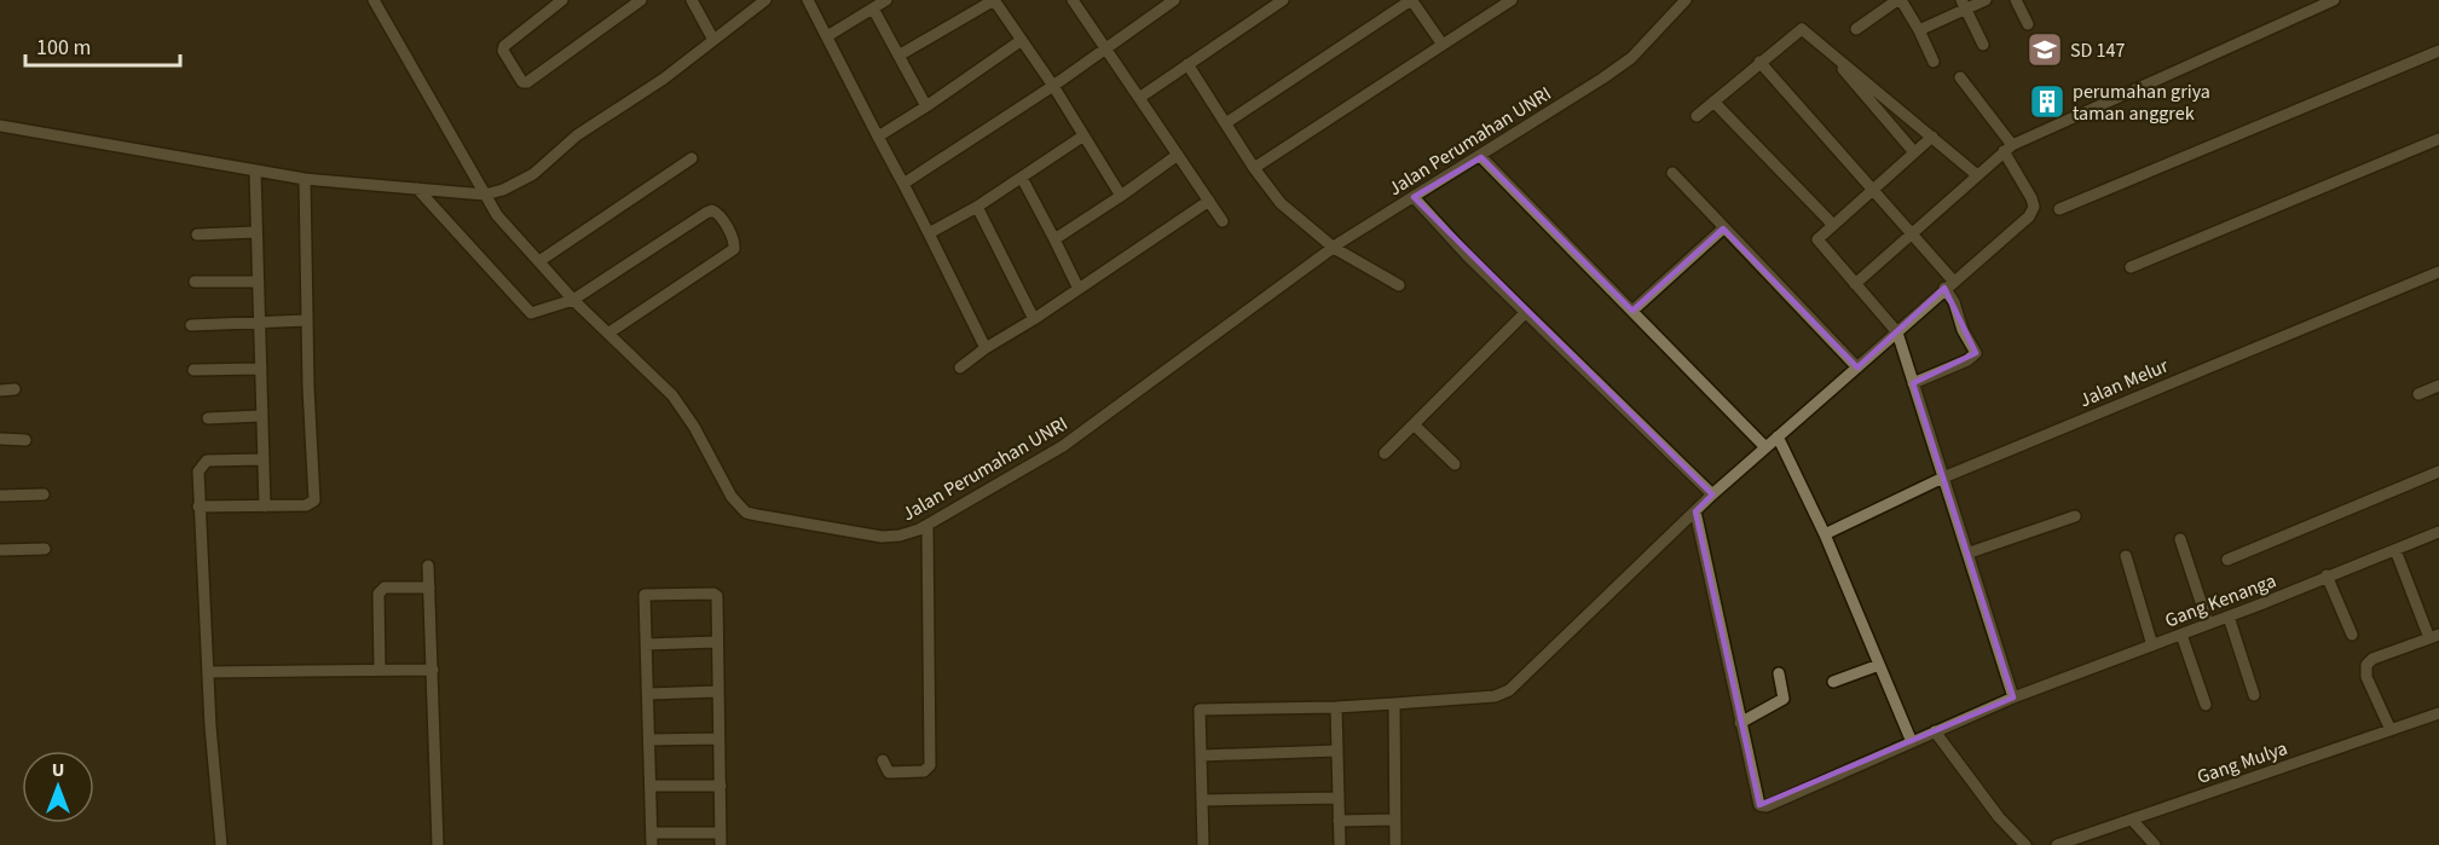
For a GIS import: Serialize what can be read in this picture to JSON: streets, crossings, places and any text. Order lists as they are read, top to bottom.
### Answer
{
  "streets": {
    "street": [
      "Jalan Perumahan UNRI",
      "Jalan Melur",
      "Gang Kenanga",
      "Gang Mulya"
    ]
  },
  "places": {
    "school or university": ["SD 147"],
    "building": ["perumahan griya taman anggrek"]
  },
  "scale_bar": "100 m",
  "north": "top"
}
